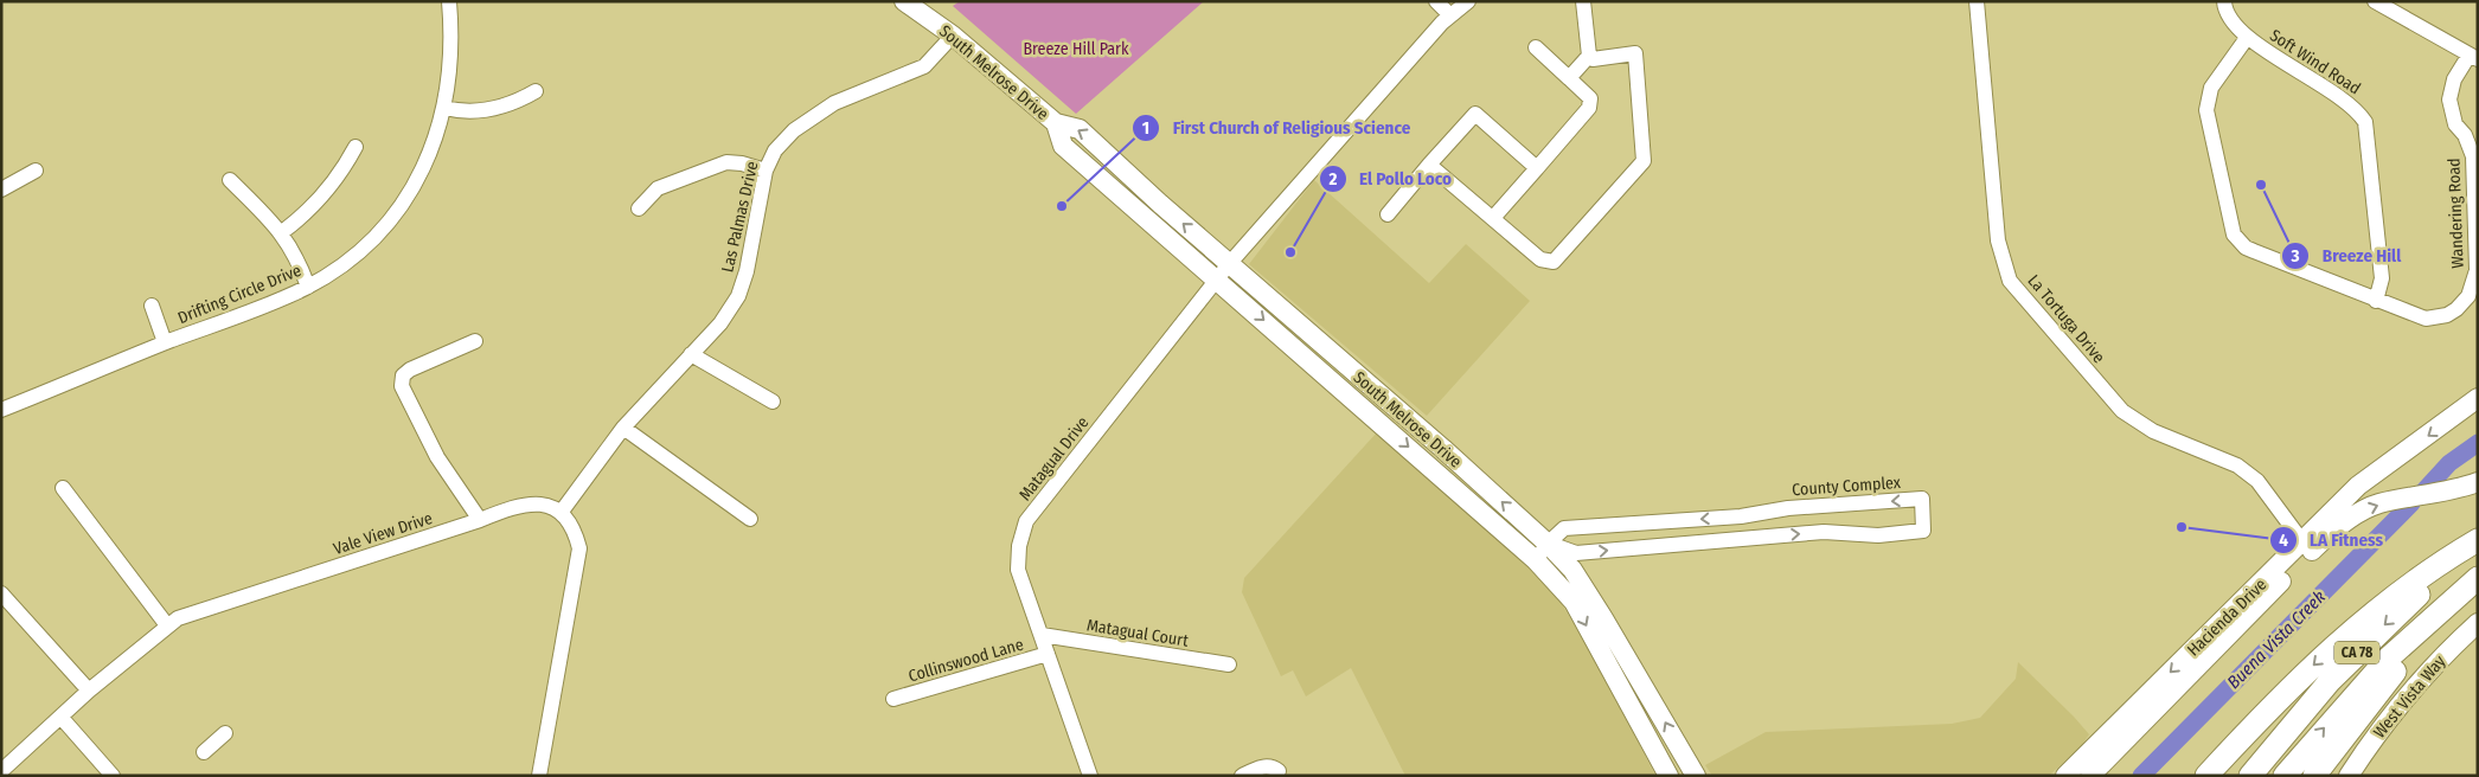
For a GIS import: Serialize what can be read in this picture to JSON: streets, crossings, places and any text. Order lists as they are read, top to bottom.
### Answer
{
  "streets": {
    "highway": ["CA 78"],
    "main road": ["South Melrose Drive", "Hacienda Drive", "West Vista Way"],
    "street": [
      "Soft Wind Road",
      "Wandering Road",
      "Las Palmas Drive",
      "Drifting Circle Drive",
      "La Tortuga Drive",
      "Matagual Drive",
      "County Complex",
      "Vale View Drive",
      "Matagual Court",
      "Collinswood Lane"
    ]
  },
  "crossings": [
    ["Soft Wind Road", "Wandering Road"],
    ["South Melrose Drive", "Las Palmas Drive"],
    ["South Melrose Drive", "Matagual Drive"],
    ["South Melrose Drive", "County Complex"],
    ["Las Palmas Drive", "Vale View Drive"],
    ["La Tortuga Drive", "Hacienda Drive"],
    ["Matagual Drive", "Matagual Court"],
    ["Matagual Drive", "Collinswood Lane"]
  ],
  "water": ["Buena Vista Creek"],
  "parks": ["Breeze Hill Park"],
  "places": [
    "Breeze Hill",
    "First Church of Religious Science",
    "El Pollo Loco",
    "LA Fitness"
  ]
}
